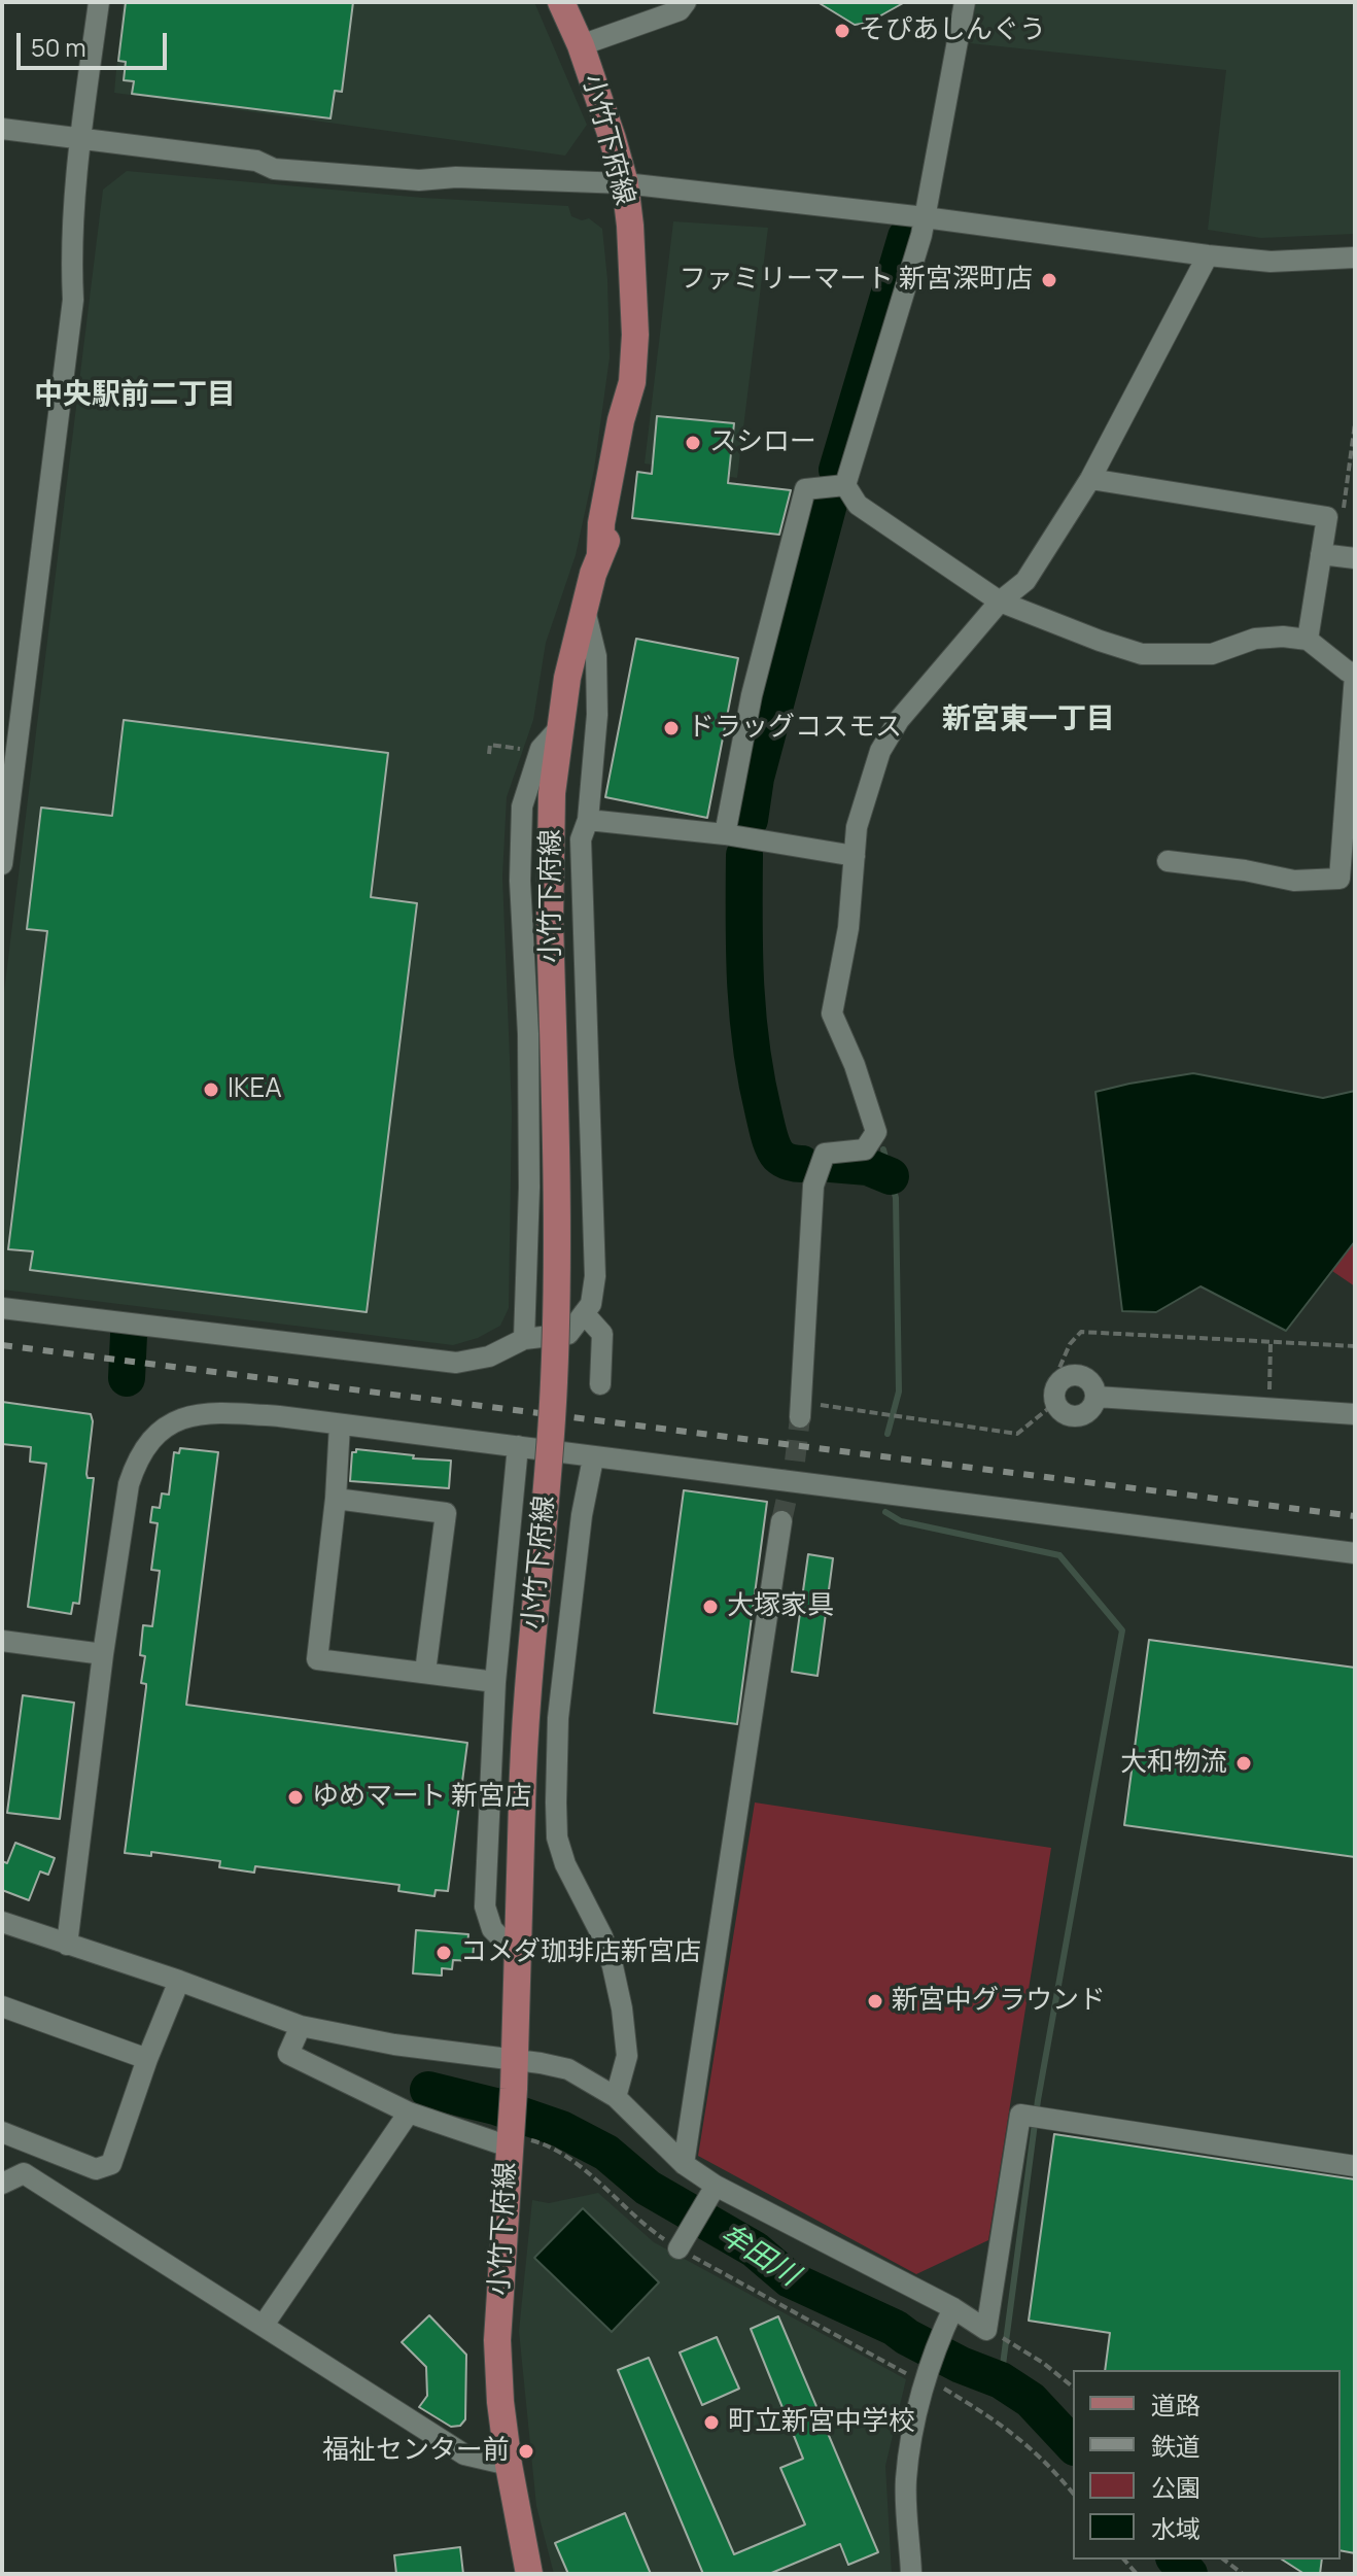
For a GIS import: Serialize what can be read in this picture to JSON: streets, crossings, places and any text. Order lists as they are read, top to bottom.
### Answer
{
  "streets": {
    "main road": ["小竹下府線"]
  },
  "districts": ["中央駅前二丁目", "新宮東一丁目"],
  "water": ["牟田川"],
  "places": [
    "そぴあしんぐう",
    "ファミリーマート 新宮深町店",
    "スシロー",
    "ドラッグコスモス",
    "IKEA",
    "大塚家具",
    "大和物流",
    "ゆめマート 新宮店",
    "コメダ珈琲店新宮店",
    "新宮中グラウンド",
    "町立新宮中学校",
    "福祉センター前"
  ],
  "legend": [
    "道路",
    "鉄道",
    "公園",
    "水域"
  ],
  "scale_bar": "50 m"
}
